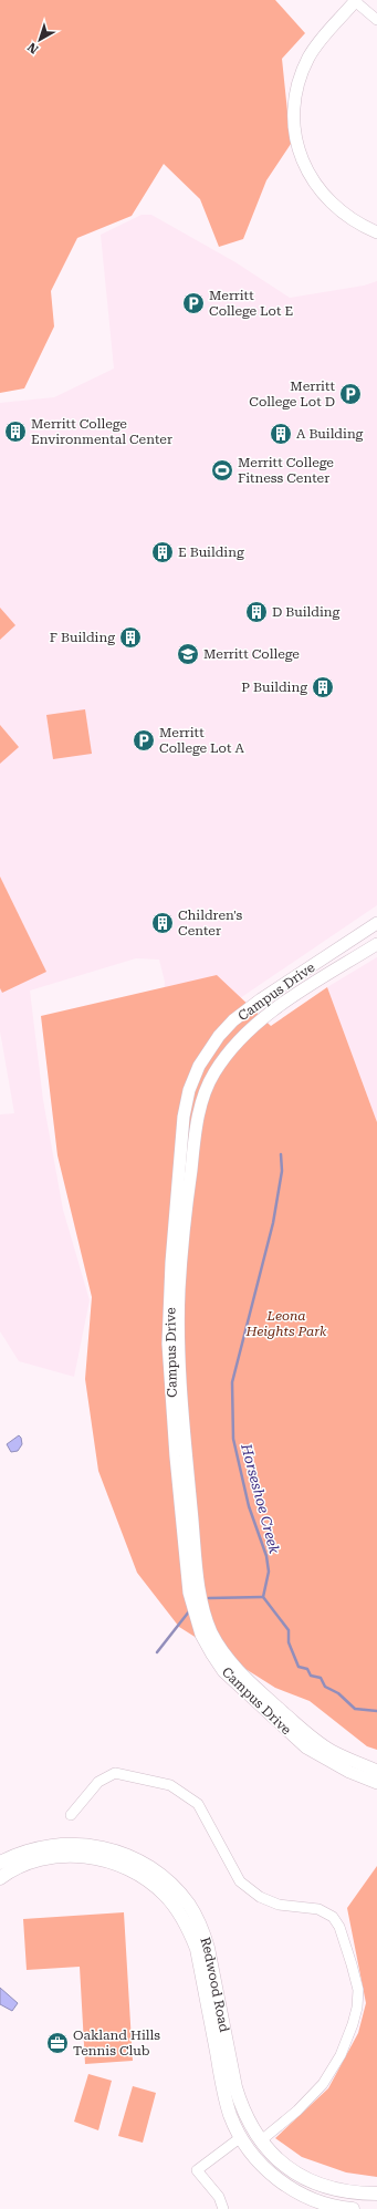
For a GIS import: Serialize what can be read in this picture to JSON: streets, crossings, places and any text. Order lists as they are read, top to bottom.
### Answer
{
  "streets": {
    "main road": ["Redwood Road"],
    "street": ["Campus Drive"]
  },
  "water": ["Horseshoe Creek"],
  "parks": ["Leona Heights Park"],
  "places": {
    "parking": ["Merritt College Lot E", "Merritt College Lot D", "Merritt College Lot A"],
    "building": [
      "Merritt College Environmental Center",
      "A Building",
      "E Building",
      "D Building",
      "F Building",
      "P Building",
      "Children's Center"
    ],
    "sports": ["Merritt College Fitness Center"],
    "school or university": ["Merritt College"],
    "office": ["Oakland Hills Tennis Club"]
  },
  "north": "bottom left"
}
